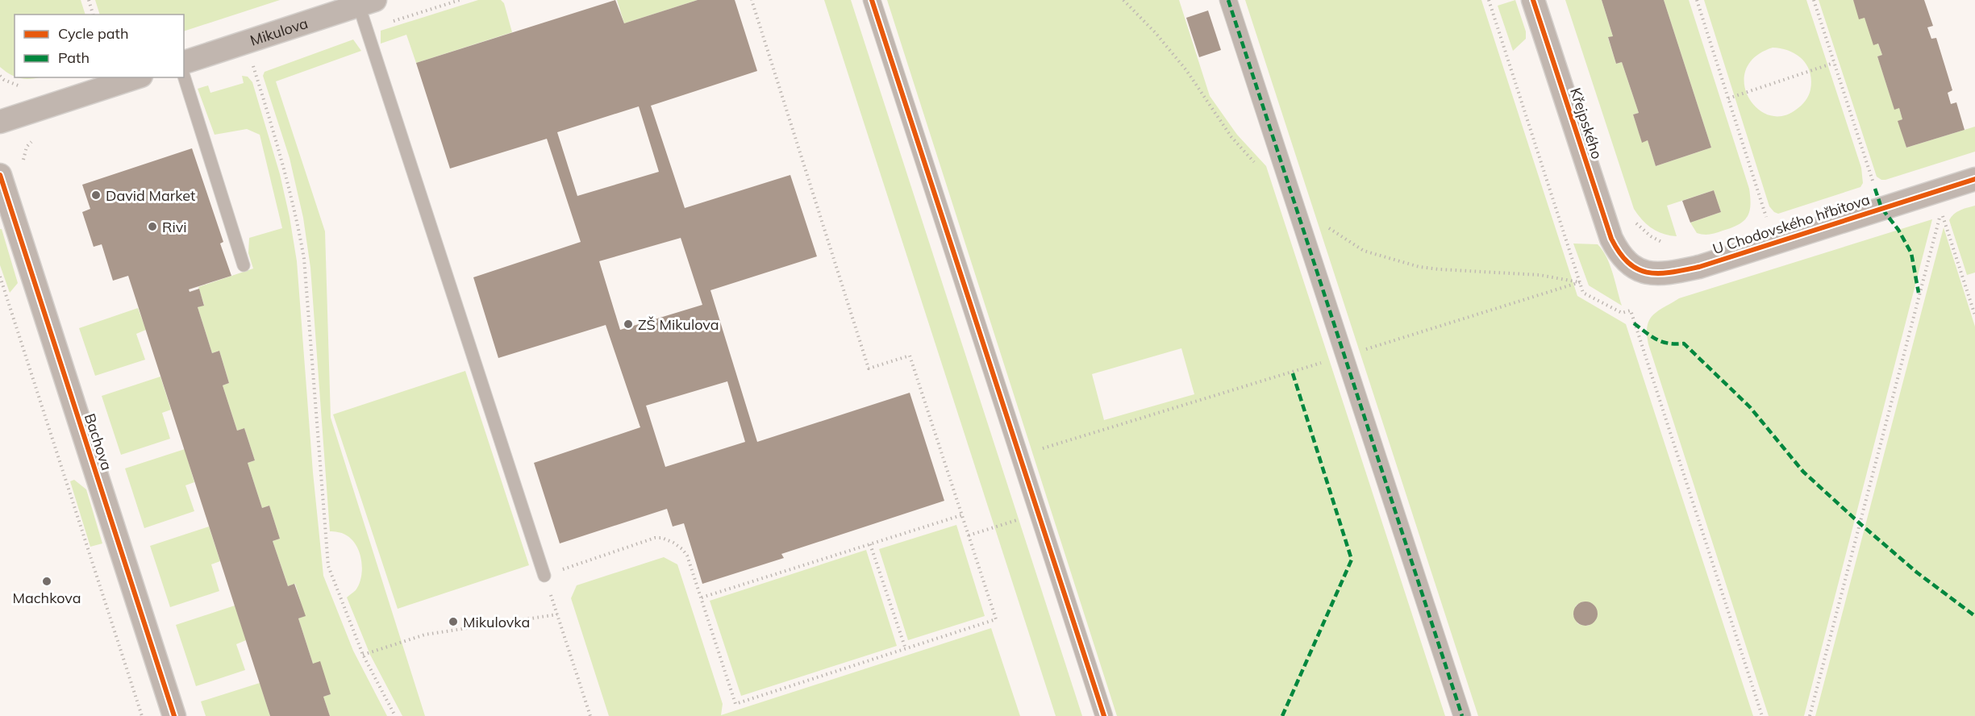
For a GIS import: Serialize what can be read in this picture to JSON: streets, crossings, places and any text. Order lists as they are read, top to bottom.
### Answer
{
  "streets": {
    "street": [
      "Mikulova",
      "Křejpského",
      "U Chodovského hřbitova",
      "Bachova"
    ]
  },
  "crossings": [
    ["Křejpského", "U Chodovského hřbitova"]
  ],
  "places": [
    "David Market",
    "Rivi",
    "ZŠ Mikulova",
    "Machkova",
    "Mikulovka"
  ],
  "legend": ["Cycle path", "Path"]
}
